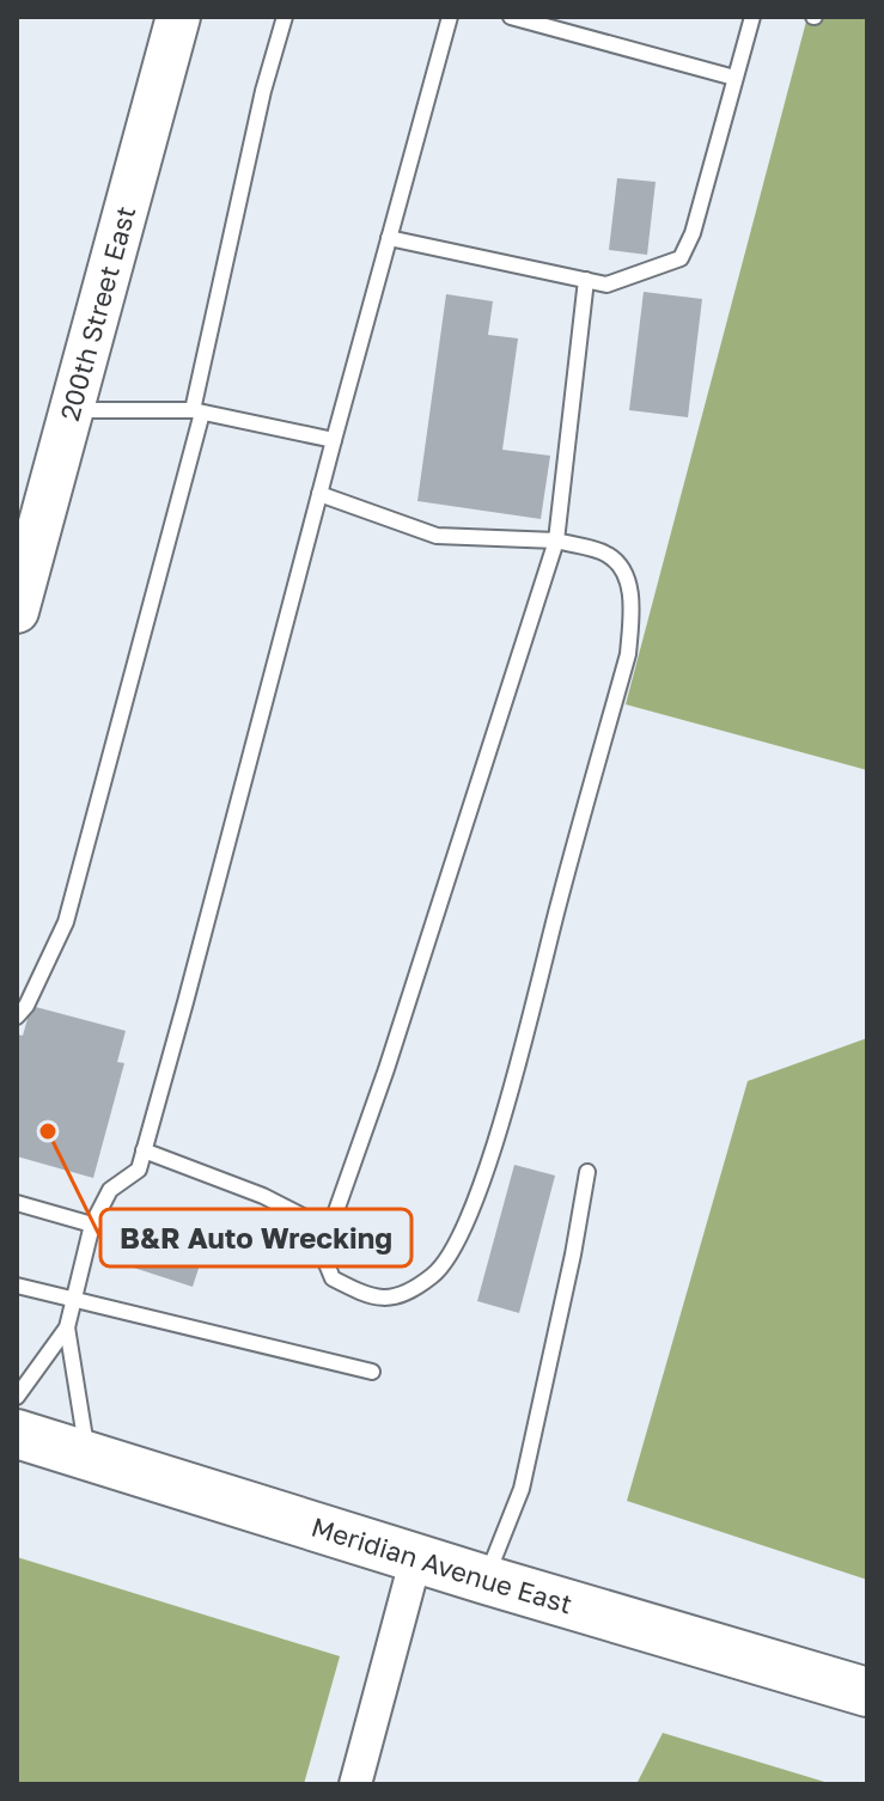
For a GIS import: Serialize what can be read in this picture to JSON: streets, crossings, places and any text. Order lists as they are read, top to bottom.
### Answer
{
  "streets": {
    "main road": ["Meridian Avenue East"],
    "street": ["200th Street East"]
  },
  "places": ["B&R Auto Wrecking"]
}
